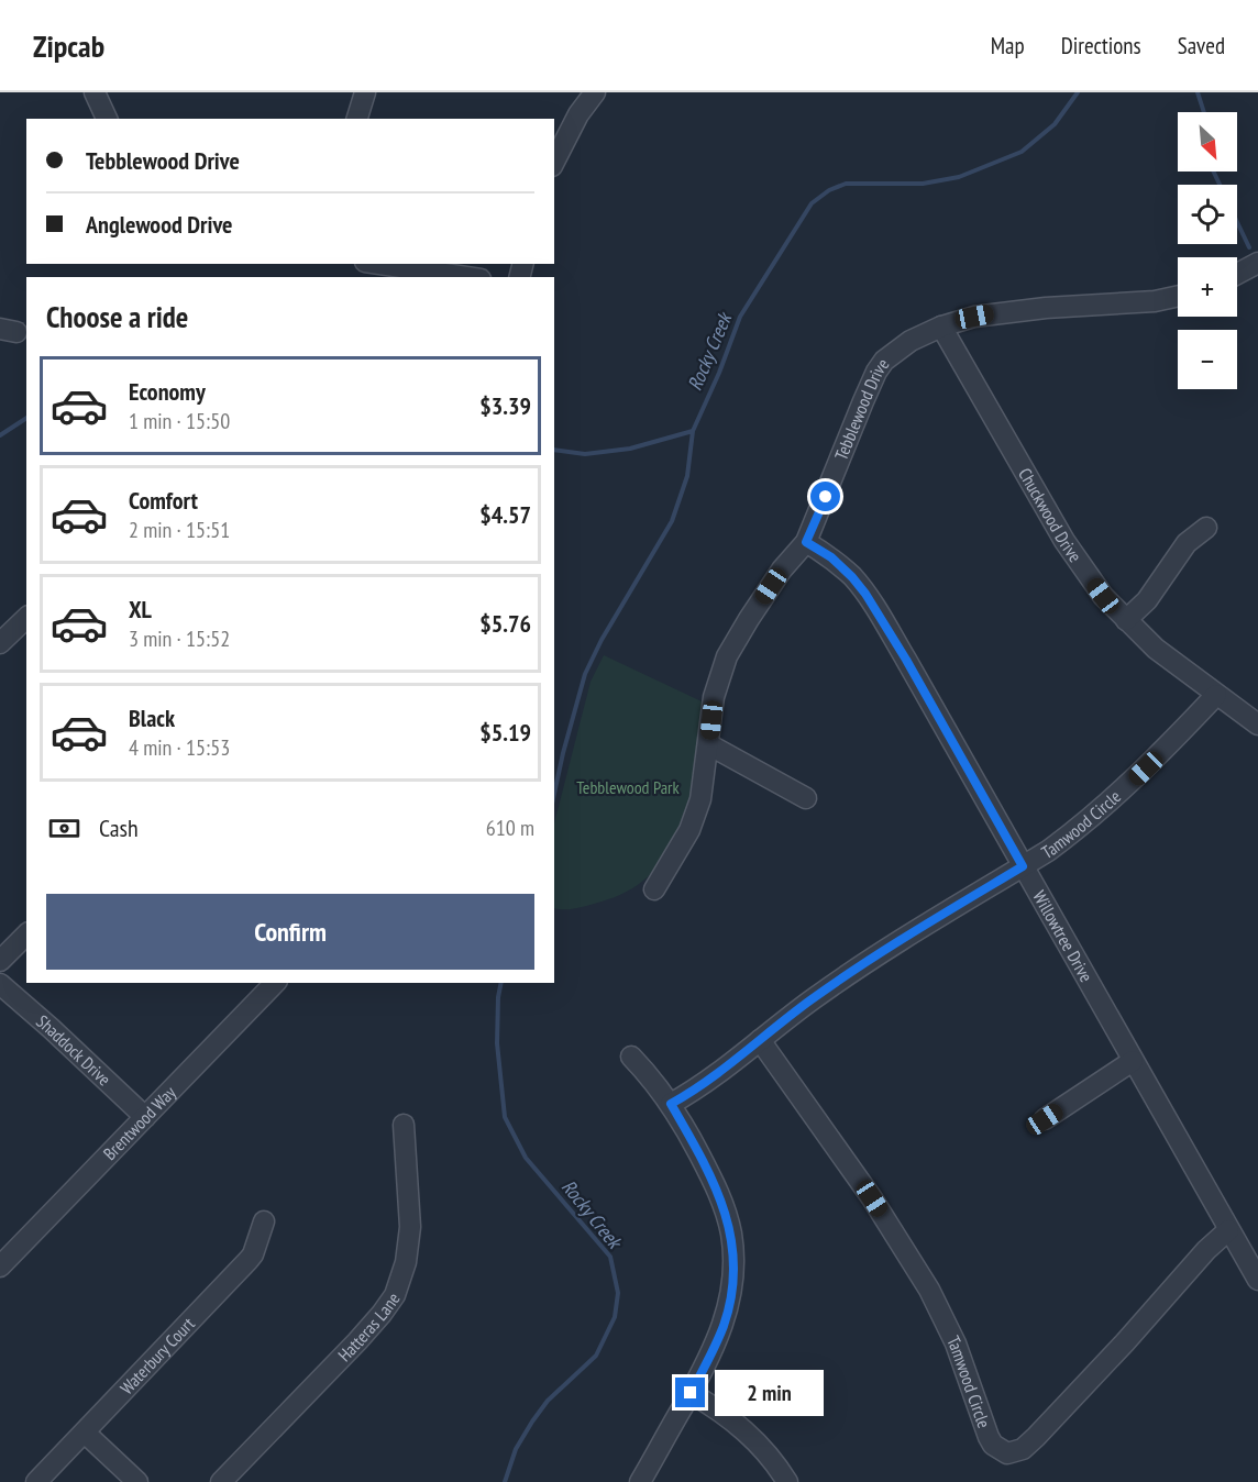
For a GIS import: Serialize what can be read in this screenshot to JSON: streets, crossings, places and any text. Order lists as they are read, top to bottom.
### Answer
{
  "streets": {
    "street": [
      "Tebblewood Drive",
      "Chuckwood Drive",
      "Tamwood Circle",
      "Willowtree Drive",
      "Shaddock Drive",
      "Brentwood Way",
      "Hatteras Lane",
      "Waterbury Court"
    ]
  },
  "crossings": [
    ["Tebblewood Drive", "Chuckwood Drive"],
    ["Tebblewood Drive", "Willowtree Drive"],
    ["Chuckwood Drive", "Tamwood Circle"],
    ["Tamwood Circle", "Willowtree Drive"],
    ["Shaddock Drive", "Brentwood Way"]
  ],
  "water": ["Rocky Creek"],
  "parks": ["Tebblewood Park"],
  "north": "bottom right",
  "page": {
    "header": "Zipcab",
    "nav": ["Map", "Directions", "Saved"],
    "map_buttons": ["+", "−"],
    "banner": ["Tebblewood Drive", "Anglewood Drive"],
    "heading": "Choose a ride",
    "list": [
      {
        "name": "Economy",
        "note": "1 min · 15:50",
        "value": "$3.39"
      },
      {
        "name": "Comfort",
        "note": "2 min · 15:51",
        "value": "$4.57"
      },
      {
        "name": "XL",
        "note": "3 min · 15:52",
        "value": "$5.76"
      },
      {
        "name": "Black",
        "note": "4 min · 15:53",
        "value": "$5.19"
      }
    ],
    "pay": ["Cash", "610 m"],
    "buttons": "Confirm",
    "bubble": "2 min"
  }
}
